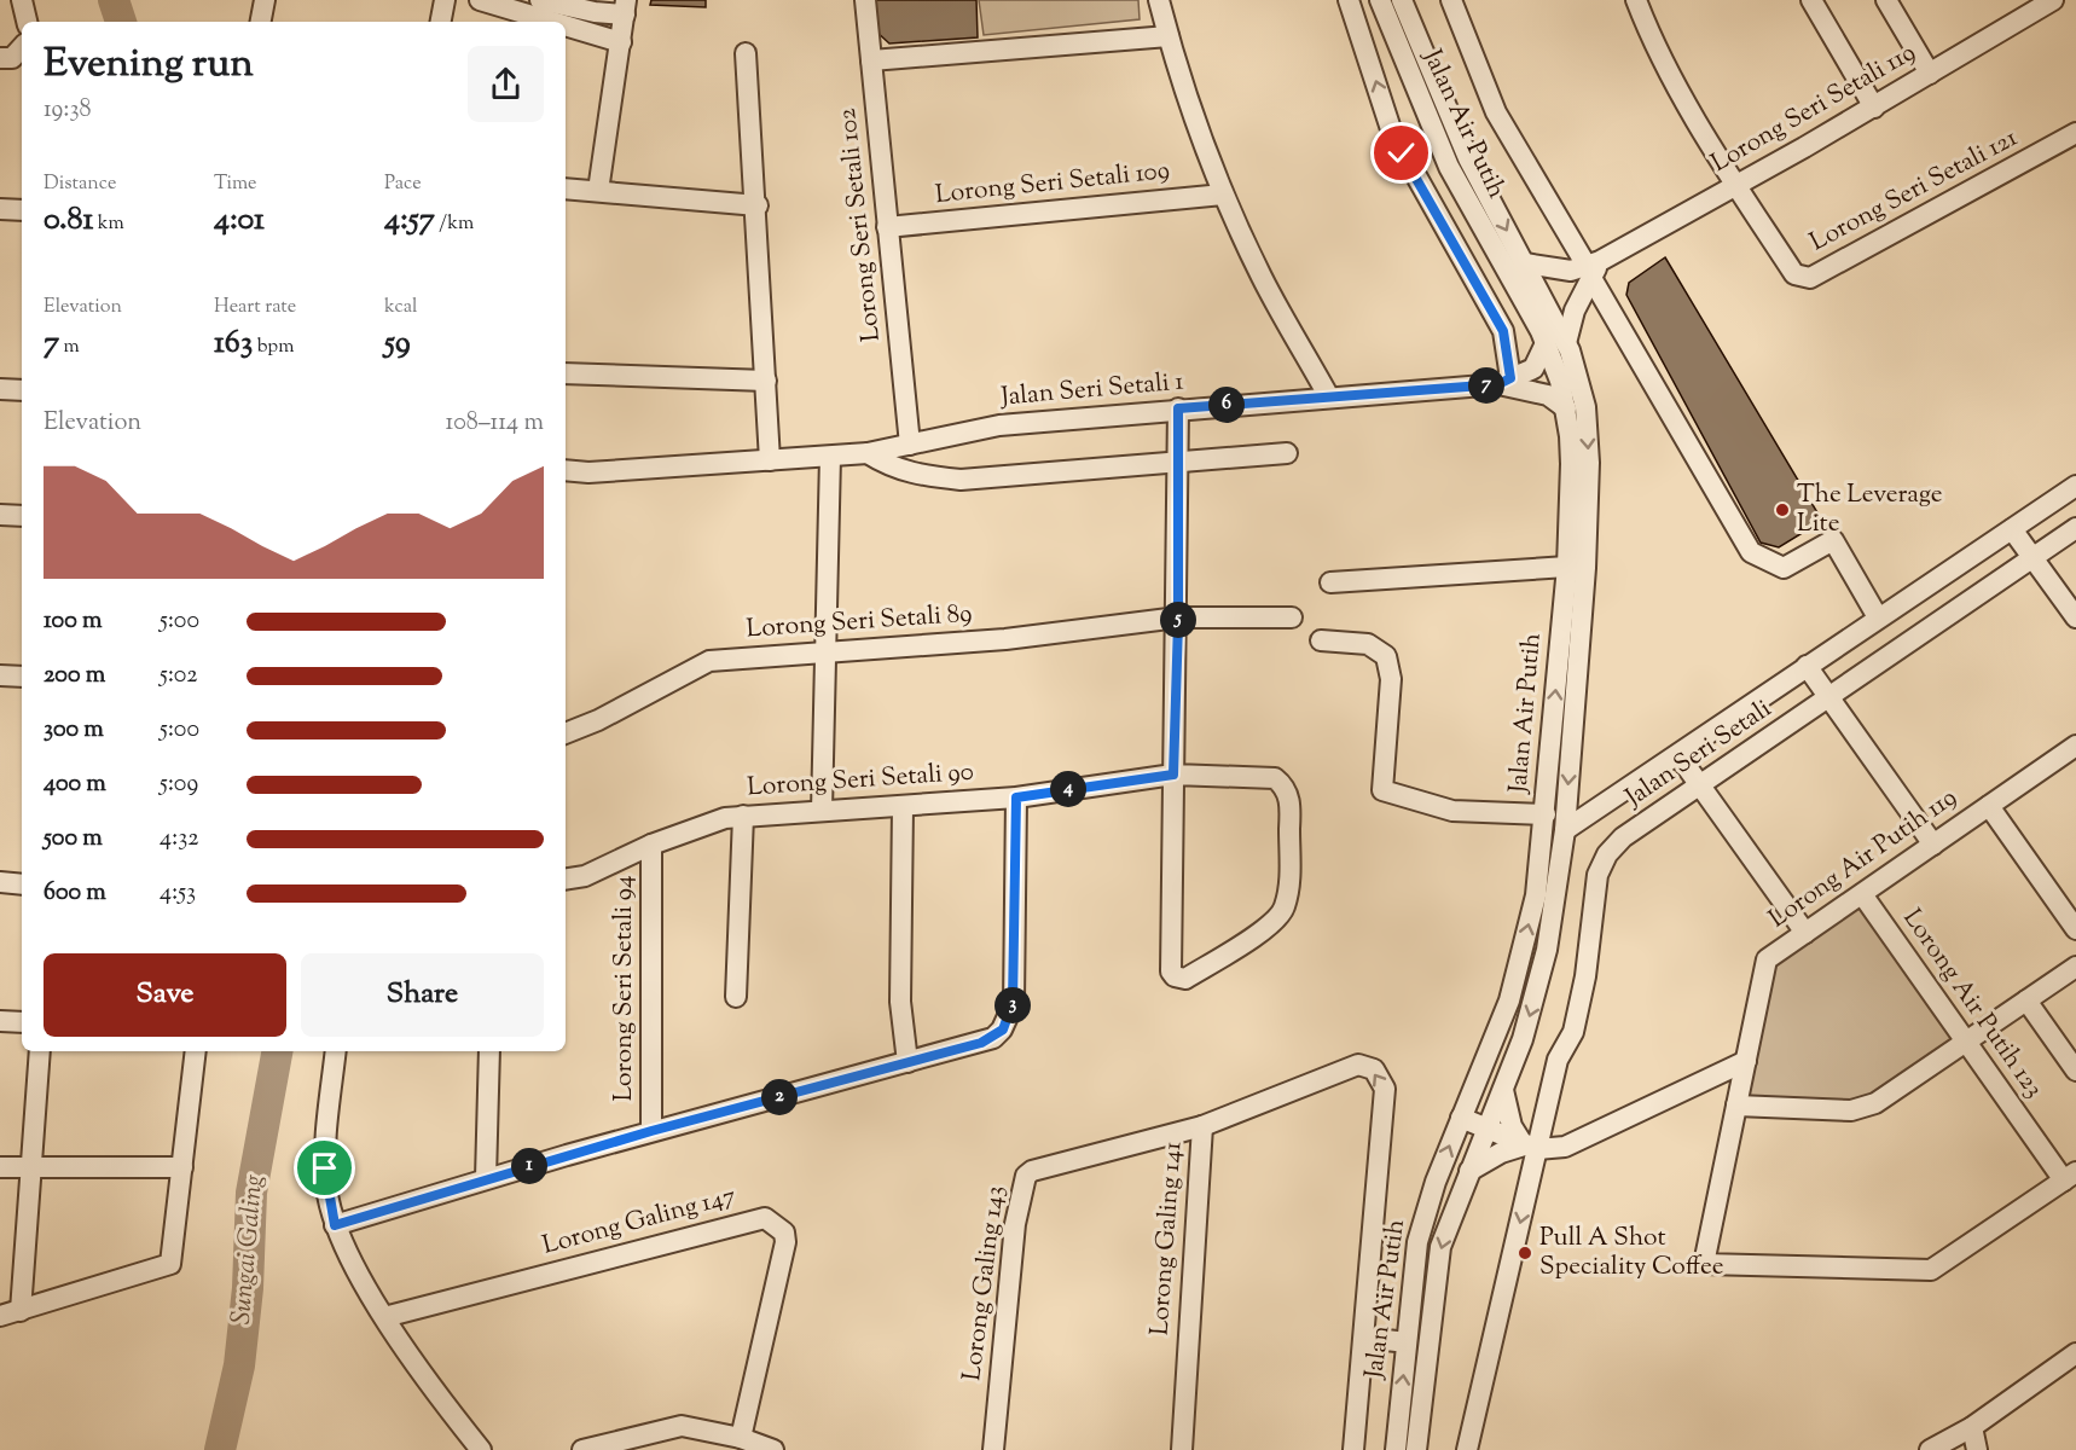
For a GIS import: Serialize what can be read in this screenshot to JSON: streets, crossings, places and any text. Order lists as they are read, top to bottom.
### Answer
{
  "streets": {
    "street": [
      "Lorong Seri Setali 119",
      "Jalan Air Putih",
      "Lorong Seri Setali 109",
      "Lorong Seri Setali 121",
      "Lorong Seri Setali 102",
      "Jalan Seri Setali 1",
      "Lorong Seri Setali 89",
      "Jalan Seri Setali",
      "Lorong Seri Setali 90",
      "Lorong Air Putih 119",
      "Lorong Seri Setali 94",
      "Lorong Air Putih 123",
      "Lorong Galing 147",
      "Lorong Galing 141",
      "Lorong Galing 143"
    ]
  },
  "crossings": [
    ["Lorong Seri Setali 119", "Jalan Air Putih"],
    ["Lorong Seri Setali 119", "Lorong Seri Setali 121"],
    ["Jalan Air Putih", "Jalan Seri Setali 1"],
    ["Lorong Seri Setali 109", "Lorong Seri Setali 102"],
    ["Lorong Seri Setali 102", "Jalan Seri Setali 1"],
    ["Lorong Seri Setali 90", "Lorong Seri Setali 94"],
    ["Lorong Air Putih 119", "Lorong Air Putih 123"],
    ["Lorong Galing 141", "Lorong Galing 143"]
  ],
  "water": ["Sungai Galing"],
  "places": ["The Leverage Lite", "Pull A Shot Speciality Coffee"],
  "page": {
    "heading": ["Evening run", "19:38"],
    "stats": [
      ["Distance", "0.81 km"],
      ["Time", "4:01"],
      ["Pace", "4:57 /km"],
      ["Elevation", "7 m"],
      ["Heart rate", "163 bpm"],
      ["kcal", "59"]
    ],
    "pins": [
      "7",
      "6",
      "5",
      "4",
      "3",
      "2",
      "1"
    ],
    "chart": ["Elevation", "108–114 m"],
    "list": [
      {
        "name": "100 m",
        "note": "5:00"
      },
      {
        "name": "200 m",
        "note": "5:02"
      },
      {
        "name": "300 m",
        "note": "5:00"
      },
      {
        "name": "400 m",
        "note": "5:09"
      },
      {
        "name": "500 m",
        "note": "4:32"
      },
      {
        "name": "600 m",
        "note": "4:53"
      }
    ],
    "buttons": ["Save", "Share"]
  }
}
